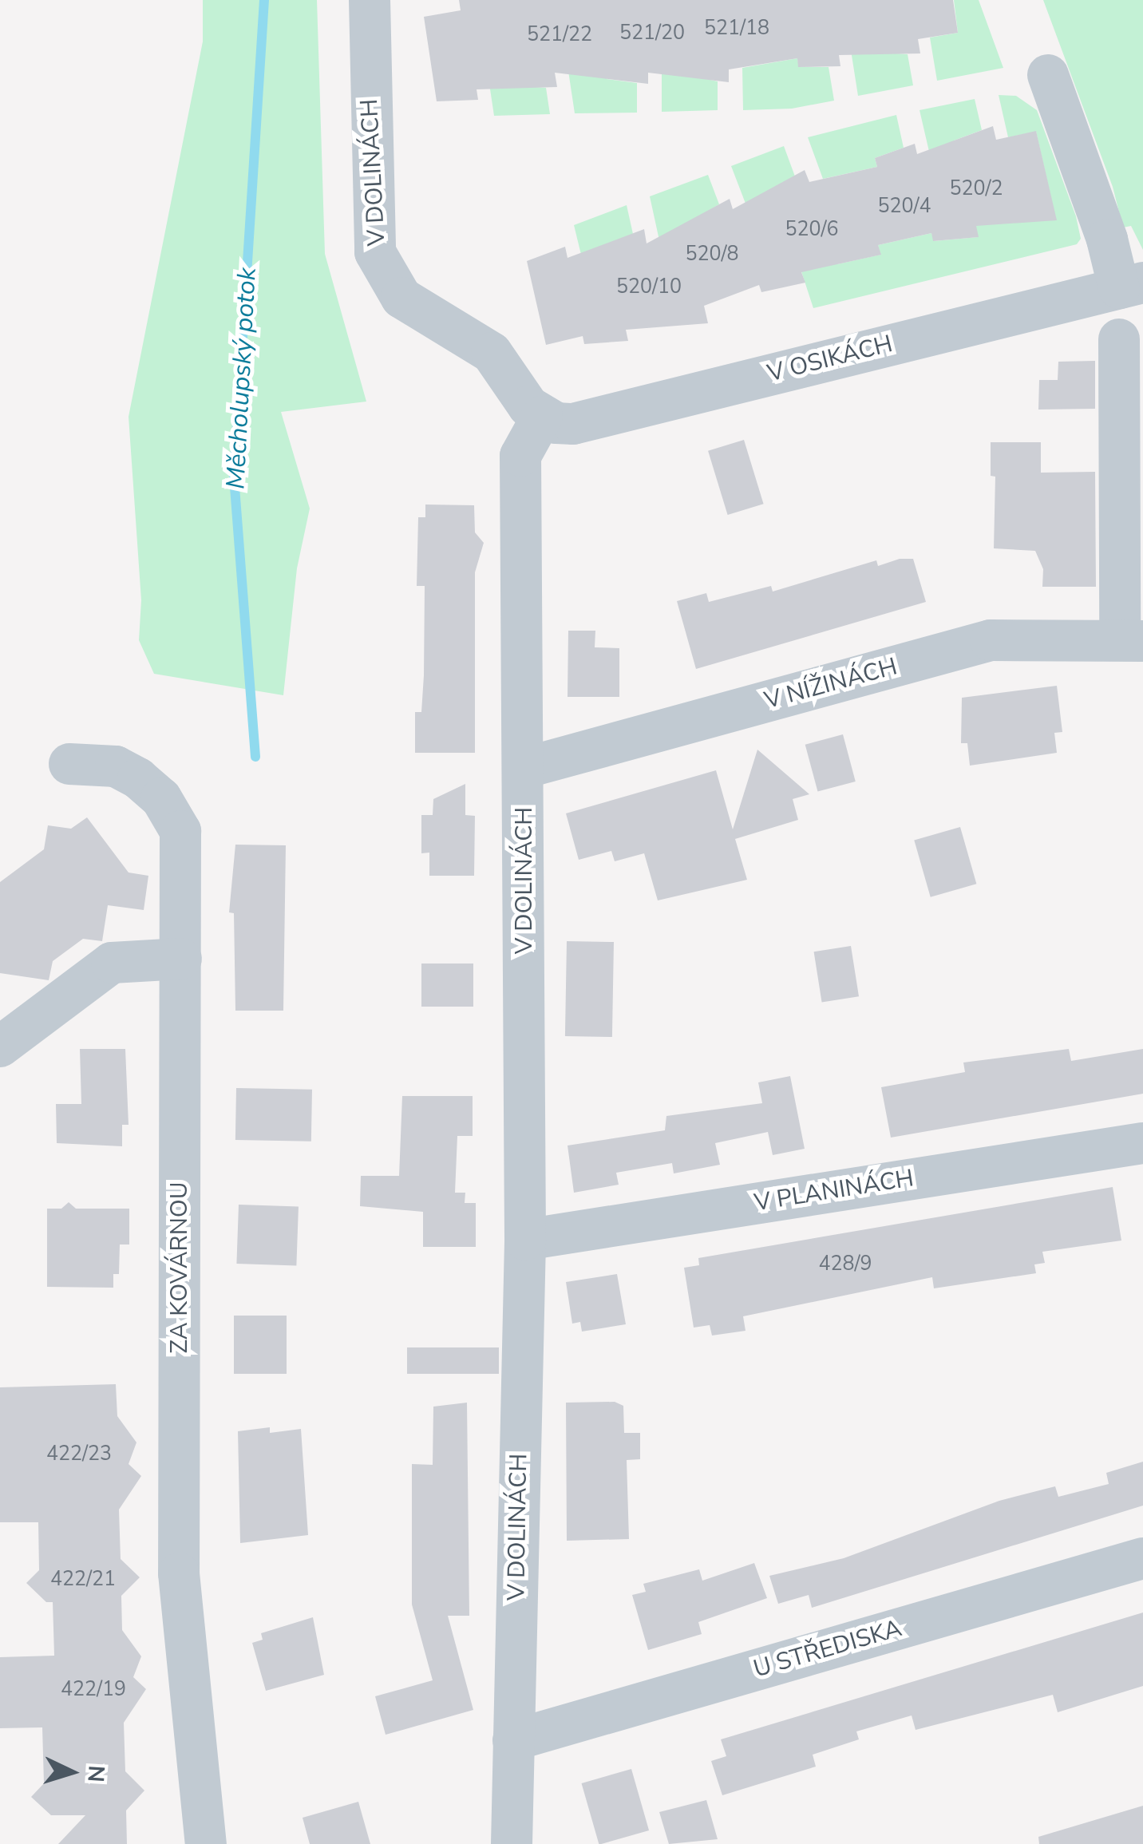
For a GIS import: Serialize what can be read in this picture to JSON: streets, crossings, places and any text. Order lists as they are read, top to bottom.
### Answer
{
  "streets": {
    "street": [
      "V DOLINÁCH",
      "V OSIKÁCH",
      "V NÍŽINÁCH",
      "V PLANINÁCH",
      "ZA KOVÁRNOU",
      "U STŘEDISKA"
    ]
  },
  "crossings": [
    ["V DOLINÁCH", "V OSIKÁCH"],
    ["V DOLINÁCH", "V NÍŽINÁCH"],
    ["V DOLINÁCH", "V PLANINÁCH"],
    ["V DOLINÁCH", "U STŘEDISKA"]
  ],
  "water": ["Měcholupský potok"],
  "house_numbers": [
    "521/18",
    "521/20",
    "521/22",
    "520/2",
    "520/4",
    "520/6",
    "520/8",
    "520/10",
    "428/9",
    "422/23",
    "422/21",
    "422/19"
  ],
  "north": "right"
}
